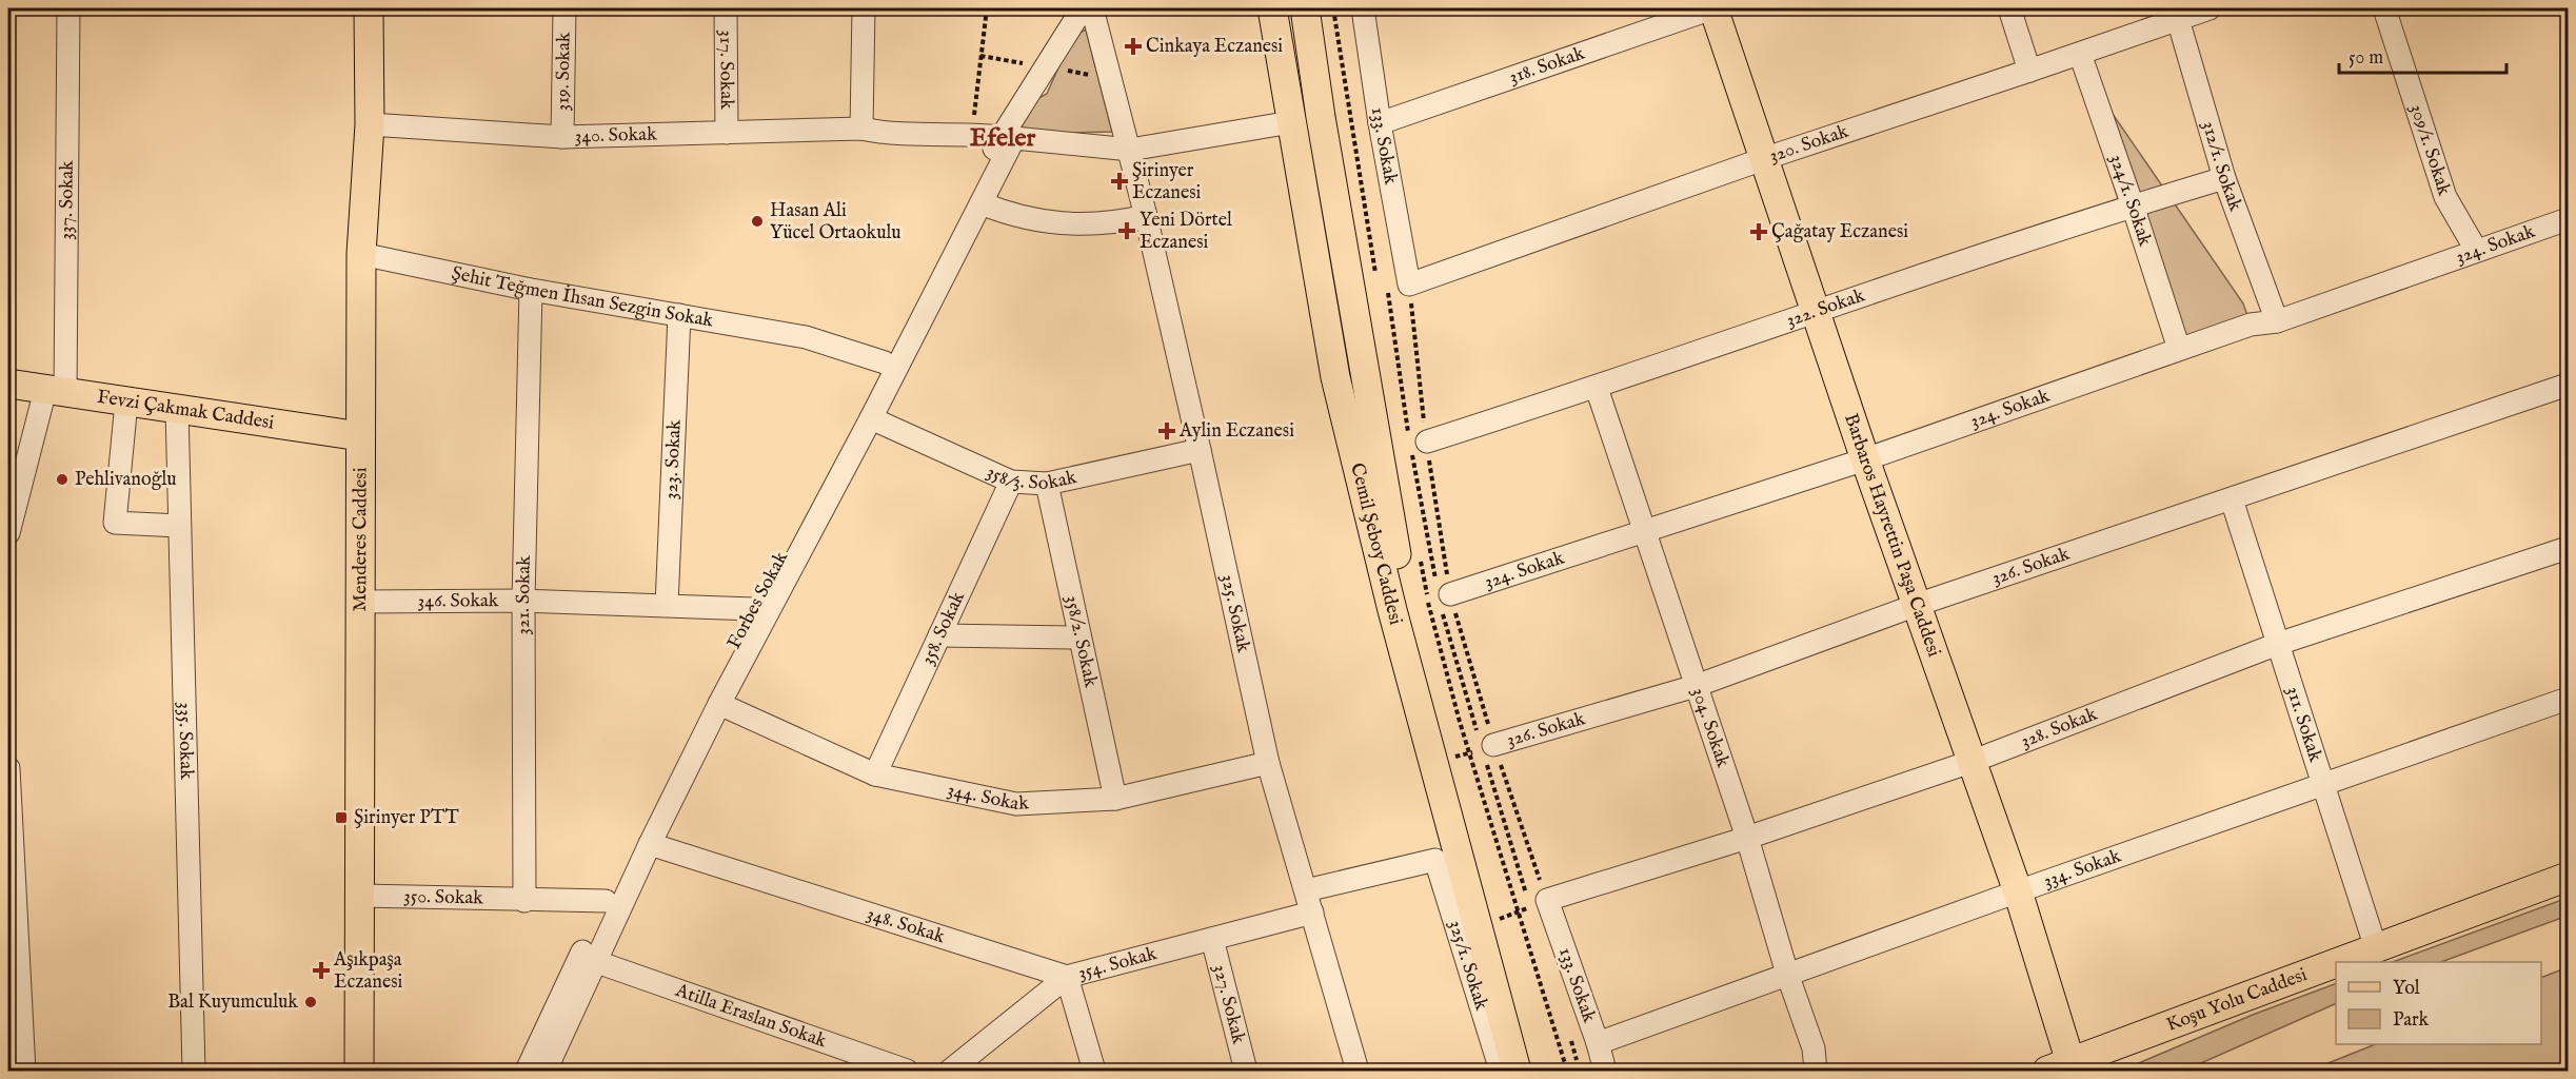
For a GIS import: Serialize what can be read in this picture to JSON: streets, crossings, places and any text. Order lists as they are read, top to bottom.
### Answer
{
  "streets": {
    "main road": [
      "Fevzi Çakmak Caddesi",
      "Barbaros Hayrettin Paşa Caddesi",
      "Menderes Caddesi",
      "Cemil Şeboy Caddesi",
      "Koşu Yolu Caddesi"
    ],
    "street": [
      "318. Sokak",
      "317. Sokak",
      "319. Sokak",
      "340. Sokak",
      "320. Sokak",
      "133. Sokak",
      "309/1. Sokak",
      "312/1. Sokak",
      "337. Sokak",
      "324/1. Sokak",
      "324. Sokak",
      "Şehit Teğmen İhsan Sezgin Sokak",
      "322. Sokak",
      "323. Sokak",
      "358/3. Sokak",
      "326. Sokak",
      "321. Sokak",
      "Forbes Sokak",
      "346. Sokak",
      "325. Sokak",
      "358. Sokak",
      "358/2. Sokak",
      "311. Sokak",
      "304. Sokak",
      "328. Sokak",
      "335. Sokak",
      "344. Sokak",
      "334. Sokak",
      "350. Sokak",
      "348. Sokak",
      "354. Sokak",
      "325/1. Sokak",
      "327. Sokak",
      "Atilla Eraslan Sokak"
    ]
  },
  "crossings": [
    ["318. Sokak", "133. Sokak"],
    ["318. Sokak", "Barbaros Hayrettin Paşa Caddesi"],
    ["317. Sokak", "340. Sokak"],
    ["319. Sokak", "340. Sokak"],
    ["340. Sokak", "Menderes Caddesi"],
    ["320. Sokak", "133. Sokak"],
    ["320. Sokak", "312/1. Sokak"],
    ["320. Sokak", "324/1. Sokak"],
    ["320. Sokak", "Barbaros Hayrettin Paşa Caddesi"],
    ["133. Sokak", "328. Sokak"],
    ["133. Sokak", "334. Sokak"],
    ["309/1. Sokak", "324. Sokak"],
    ["312/1. Sokak", "324. Sokak"],
    ["312/1. Sokak", "322. Sokak"],
    ["337. Sokak", "Fevzi Çakmak Caddesi"],
    ["324/1. Sokak", "324. Sokak"],
    ["324/1. Sokak", "322. Sokak"],
    ["324. Sokak", "Barbaros Hayrettin Paşa Caddesi"],
    ["324. Sokak", "304. Sokak"],
    ["Şehit Teğmen İhsan Sezgin Sokak", "323. Sokak"],
    ["Şehit Teğmen İhsan Sezgin Sokak", "Menderes Caddesi"],
    ["Şehit Teğmen İhsan Sezgin Sokak", "321. Sokak"],
    ["Şehit Teğmen İhsan Sezgin Sokak", "Forbes Sokak"],
    ["322. Sokak", "Barbaros Hayrettin Paşa Caddesi"],
    ["322. Sokak", "304. Sokak"],
    ["Fevzi Çakmak Caddesi", "Menderes Caddesi"],
    ["Fevzi Çakmak Caddesi", "335. Sokak"],
    ["323. Sokak", "346. Sokak"],
    ["358/3. Sokak", "Forbes Sokak"],
    ["358/3. Sokak", "325. Sokak"],
    ["358/3. Sokak", "358. Sokak"],
    ["358/3. Sokak", "358/2. Sokak"],
    ["Barbaros Hayrettin Paşa Caddesi", "326. Sokak"],
    ["Barbaros Hayrettin Paşa Caddesi", "328. Sokak"],
    ["Barbaros Hayrettin Paşa Caddesi", "334. Sokak"],
    ["Barbaros Hayrettin Paşa Caddesi", "Koşu Yolu Caddesi"],
    ["Menderes Caddesi", "346. Sokak"],
    ["Menderes Caddesi", "350. Sokak"],
    ["326. Sokak", "311. Sokak"],
    ["326. Sokak", "304. Sokak"],
    ["321. Sokak", "346. Sokak"],
    ["321. Sokak", "350. Sokak"],
    ["Forbes Sokak", "346. Sokak"],
    ["Forbes Sokak", "325. Sokak"],
    ["Forbes Sokak", "344. Sokak"],
    ["Forbes Sokak", "350. Sokak"],
    ["Forbes Sokak", "348. Sokak"],
    ["Forbes Sokak", "Atilla Eraslan Sokak"],
    ["325. Sokak", "344. Sokak"],
    ["325. Sokak", "354. Sokak"],
    ["325. Sokak", "325/1. Sokak"],
    ["358. Sokak", "344. Sokak"],
    ["358/2. Sokak", "344. Sokak"],
    ["311. Sokak", "328. Sokak"],
    ["311. Sokak", "334. Sokak"],
    ["311. Sokak", "Koşu Yolu Caddesi"],
    ["304. Sokak", "328. Sokak"],
    ["304. Sokak", "334. Sokak"],
    ["348. Sokak", "354. Sokak"],
    ["354. Sokak", "327. Sokak"]
  ],
  "districts": ["Efeler"],
  "places": {
    "health": [
      "Cinkaya Eczanesi",
      "Şirinyer Eczanesi",
      "Yeni Dörtel Eczanesi",
      "Çağatay Eczanesi",
      "Aylin Eczanesi",
      "Aşıkpaşa Eczanesi"
    ],
    "other": ["Hasan Ali Yücel Ortaokulu", "Pehlivanoğlu", "Bal Kuyumculuk"],
    "transit": ["Şirinyer PTT"]
  },
  "legend": ["Yol", "Park"],
  "scale_bar": "50 m"
}
